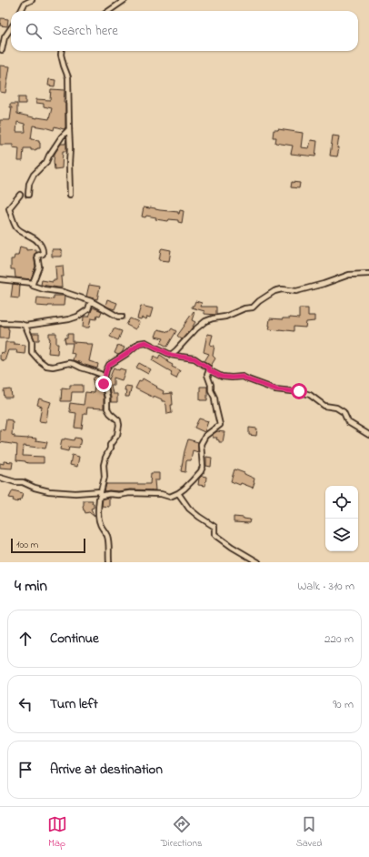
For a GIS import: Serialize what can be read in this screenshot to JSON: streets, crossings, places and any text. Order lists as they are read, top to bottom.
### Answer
{
  "scale_bar": "100 m",
  "page": {
    "search": "Search here",
    "scale": "100 m",
    "heading": ["4 min", "Walk · 310 m"],
    "list": [
      ["Continue", "220 m"],
      ["Turn left", "90 m"],
      "Arrive at destination"
    ],
    "nav": ["Map", "Directions", "Saved"]
  }
}
